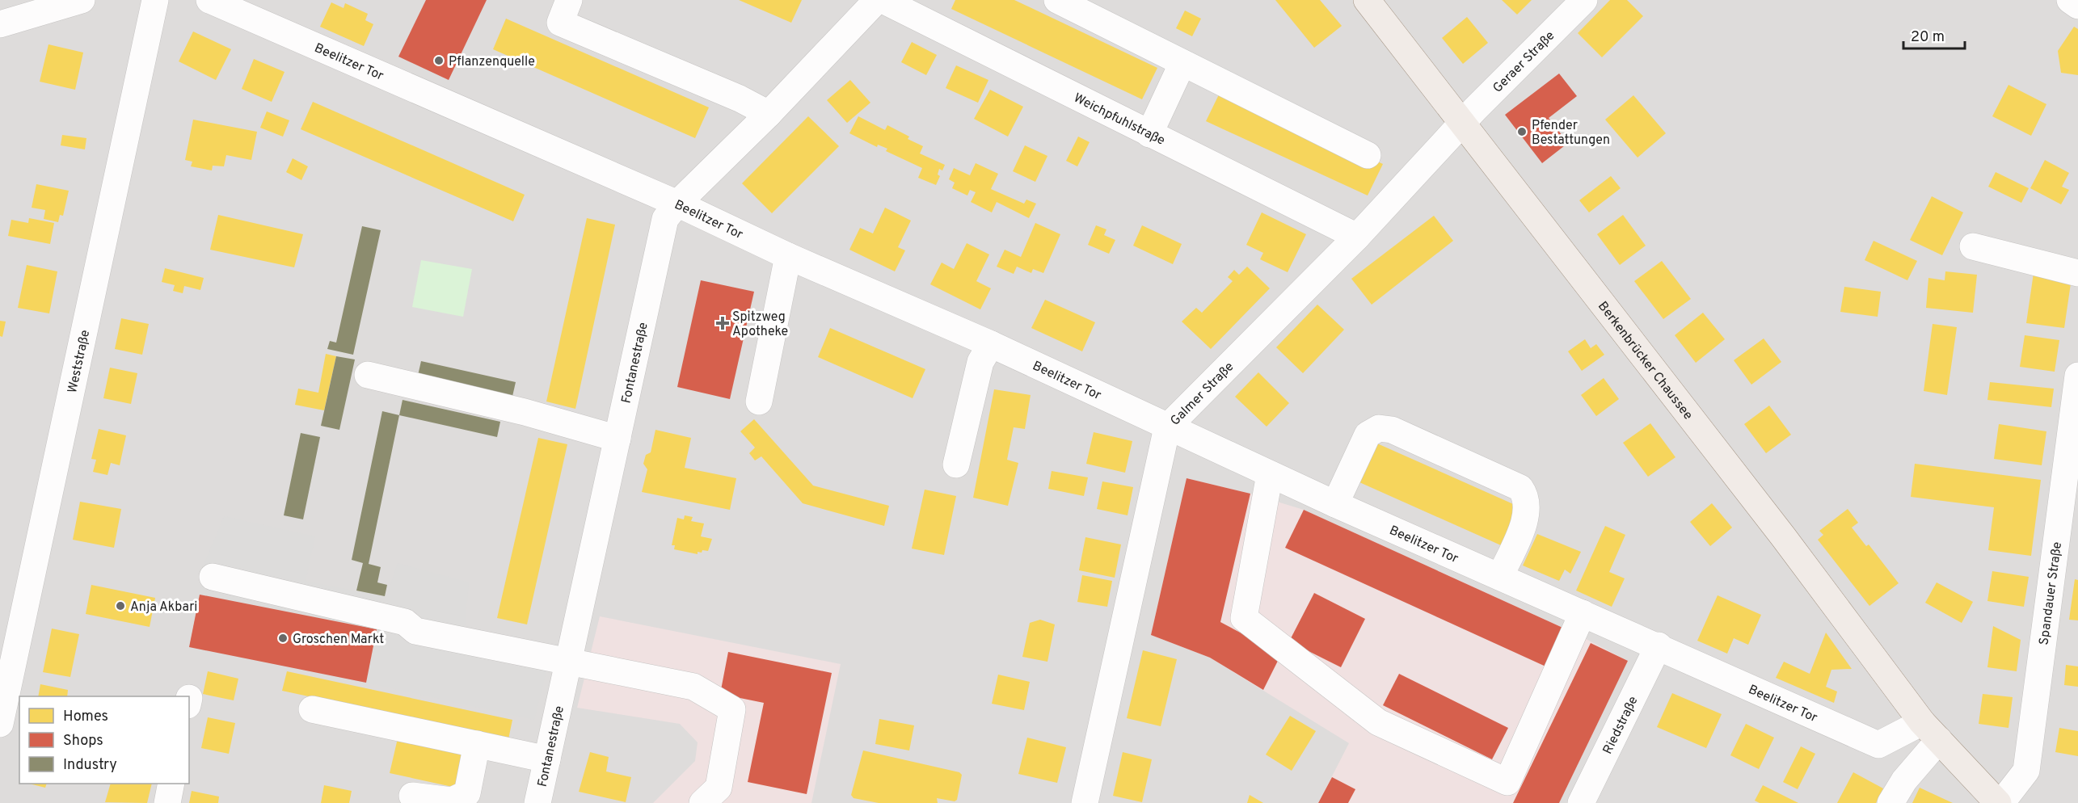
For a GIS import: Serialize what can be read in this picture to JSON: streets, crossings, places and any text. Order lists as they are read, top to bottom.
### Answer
{
  "streets": {
    "main road": ["Berkenbrücker Chaussee"],
    "street": [
      "Beelitzer Tor",
      "Geraer Straße",
      "Weichpfuhlstraße",
      "Weststraße",
      "Fontanestraße",
      "Galmer Straße",
      "Spandauer Straße",
      "Riedstraße"
    ]
  },
  "crossings": [
    ["Beelitzer Tor", "Berkenbrücker Chaussee"],
    ["Beelitzer Tor", "Fontanestraße"],
    ["Beelitzer Tor", "Galmer Straße"],
    ["Beelitzer Tor", "Riedstraße"],
    ["Geraer Straße", "Berkenbrücker Chaussee"],
    ["Geraer Straße", "Galmer Straße"],
    ["Weichpfuhlstraße", "Galmer Straße"],
    ["Berkenbrücker Chaussee", "Galmer Straße"]
  ],
  "places": {
    "other": [
      "Pflanzenquelle",
      "Pfender Bestattungen",
      "Anja Akbari",
      "Groschen Markt"
    ],
    "health": ["Spitzweg Apotheke"]
  },
  "legend": ["Homes", "Shops", "Industry"],
  "scale_bar": "20 m"
}
